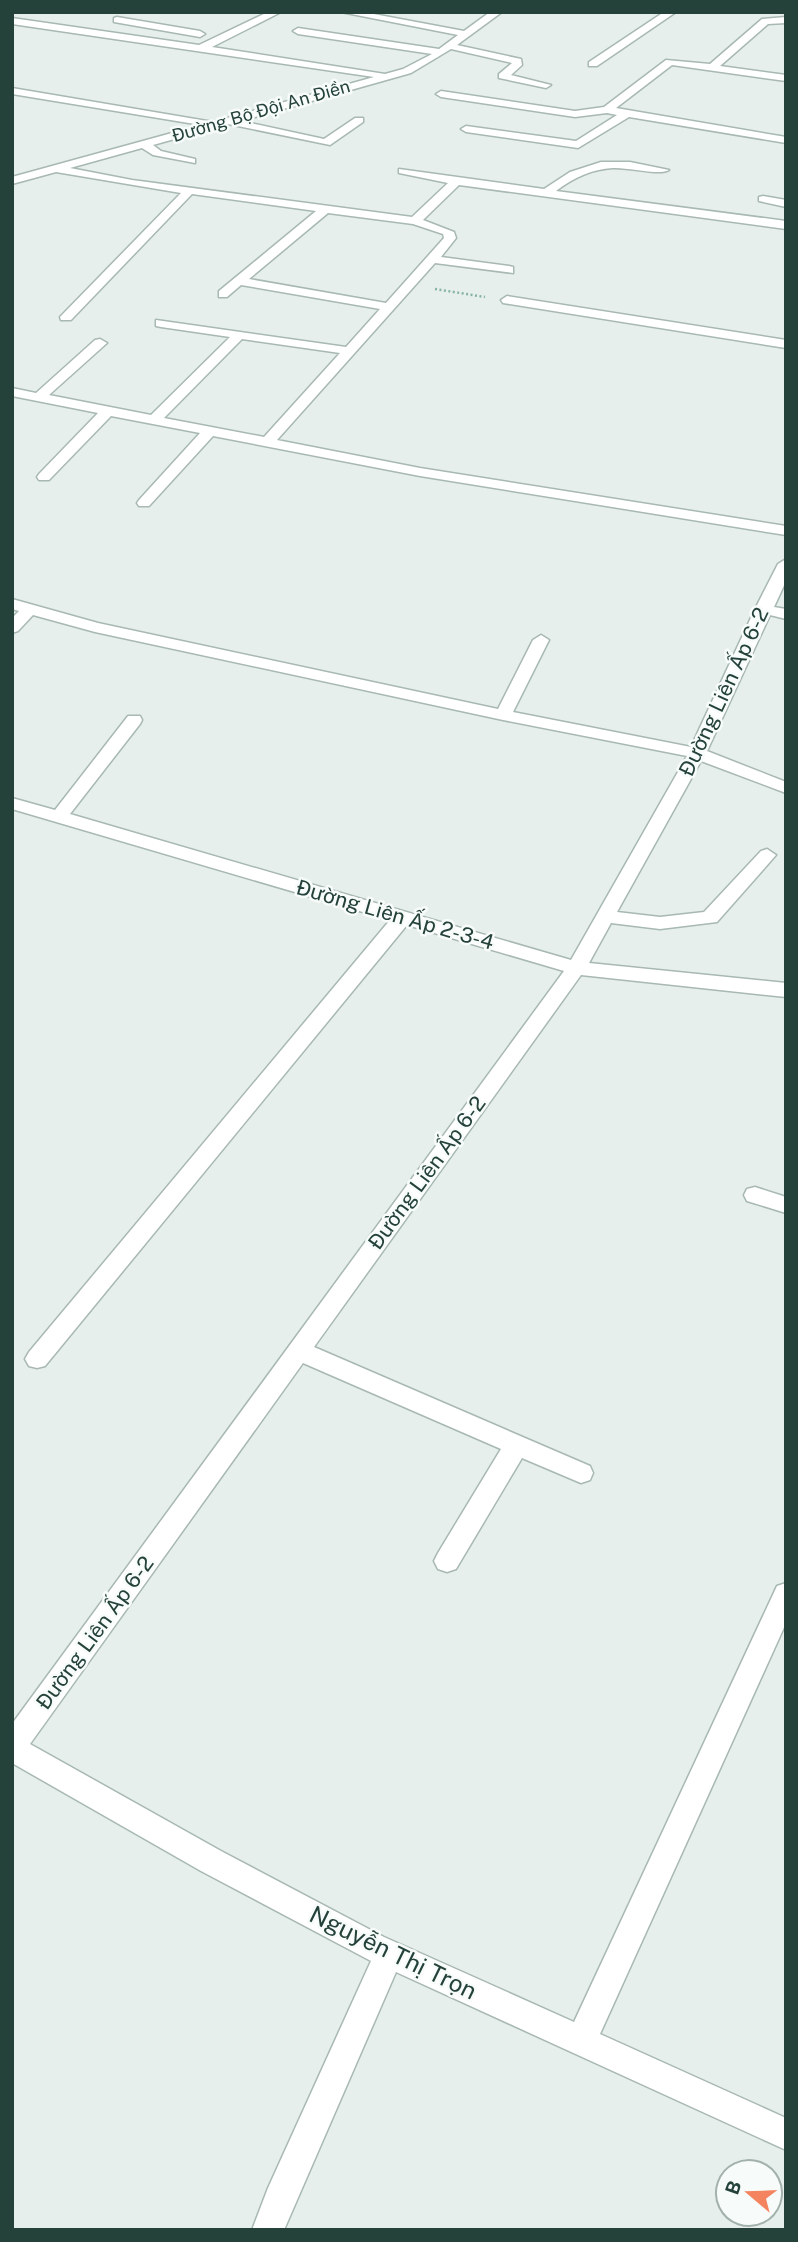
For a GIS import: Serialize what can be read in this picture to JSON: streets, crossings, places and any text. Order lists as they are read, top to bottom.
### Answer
{
  "streets": {
    "street": [
      "Đường Bộ Đội An Điền",
      "Đường Liên Ấp 6-2",
      "Đường Liên Ấp 2-3-4",
      "Nguyễn Thị Trọn"
    ]
  },
  "crossings": [
    ["Đường Liên Ấp 6-2", "Đường Liên Ấp 2-3-4"],
    ["Đường Liên Ấp 6-2", "Nguyễn Thị Trọn"]
  ],
  "north": "left"
}
